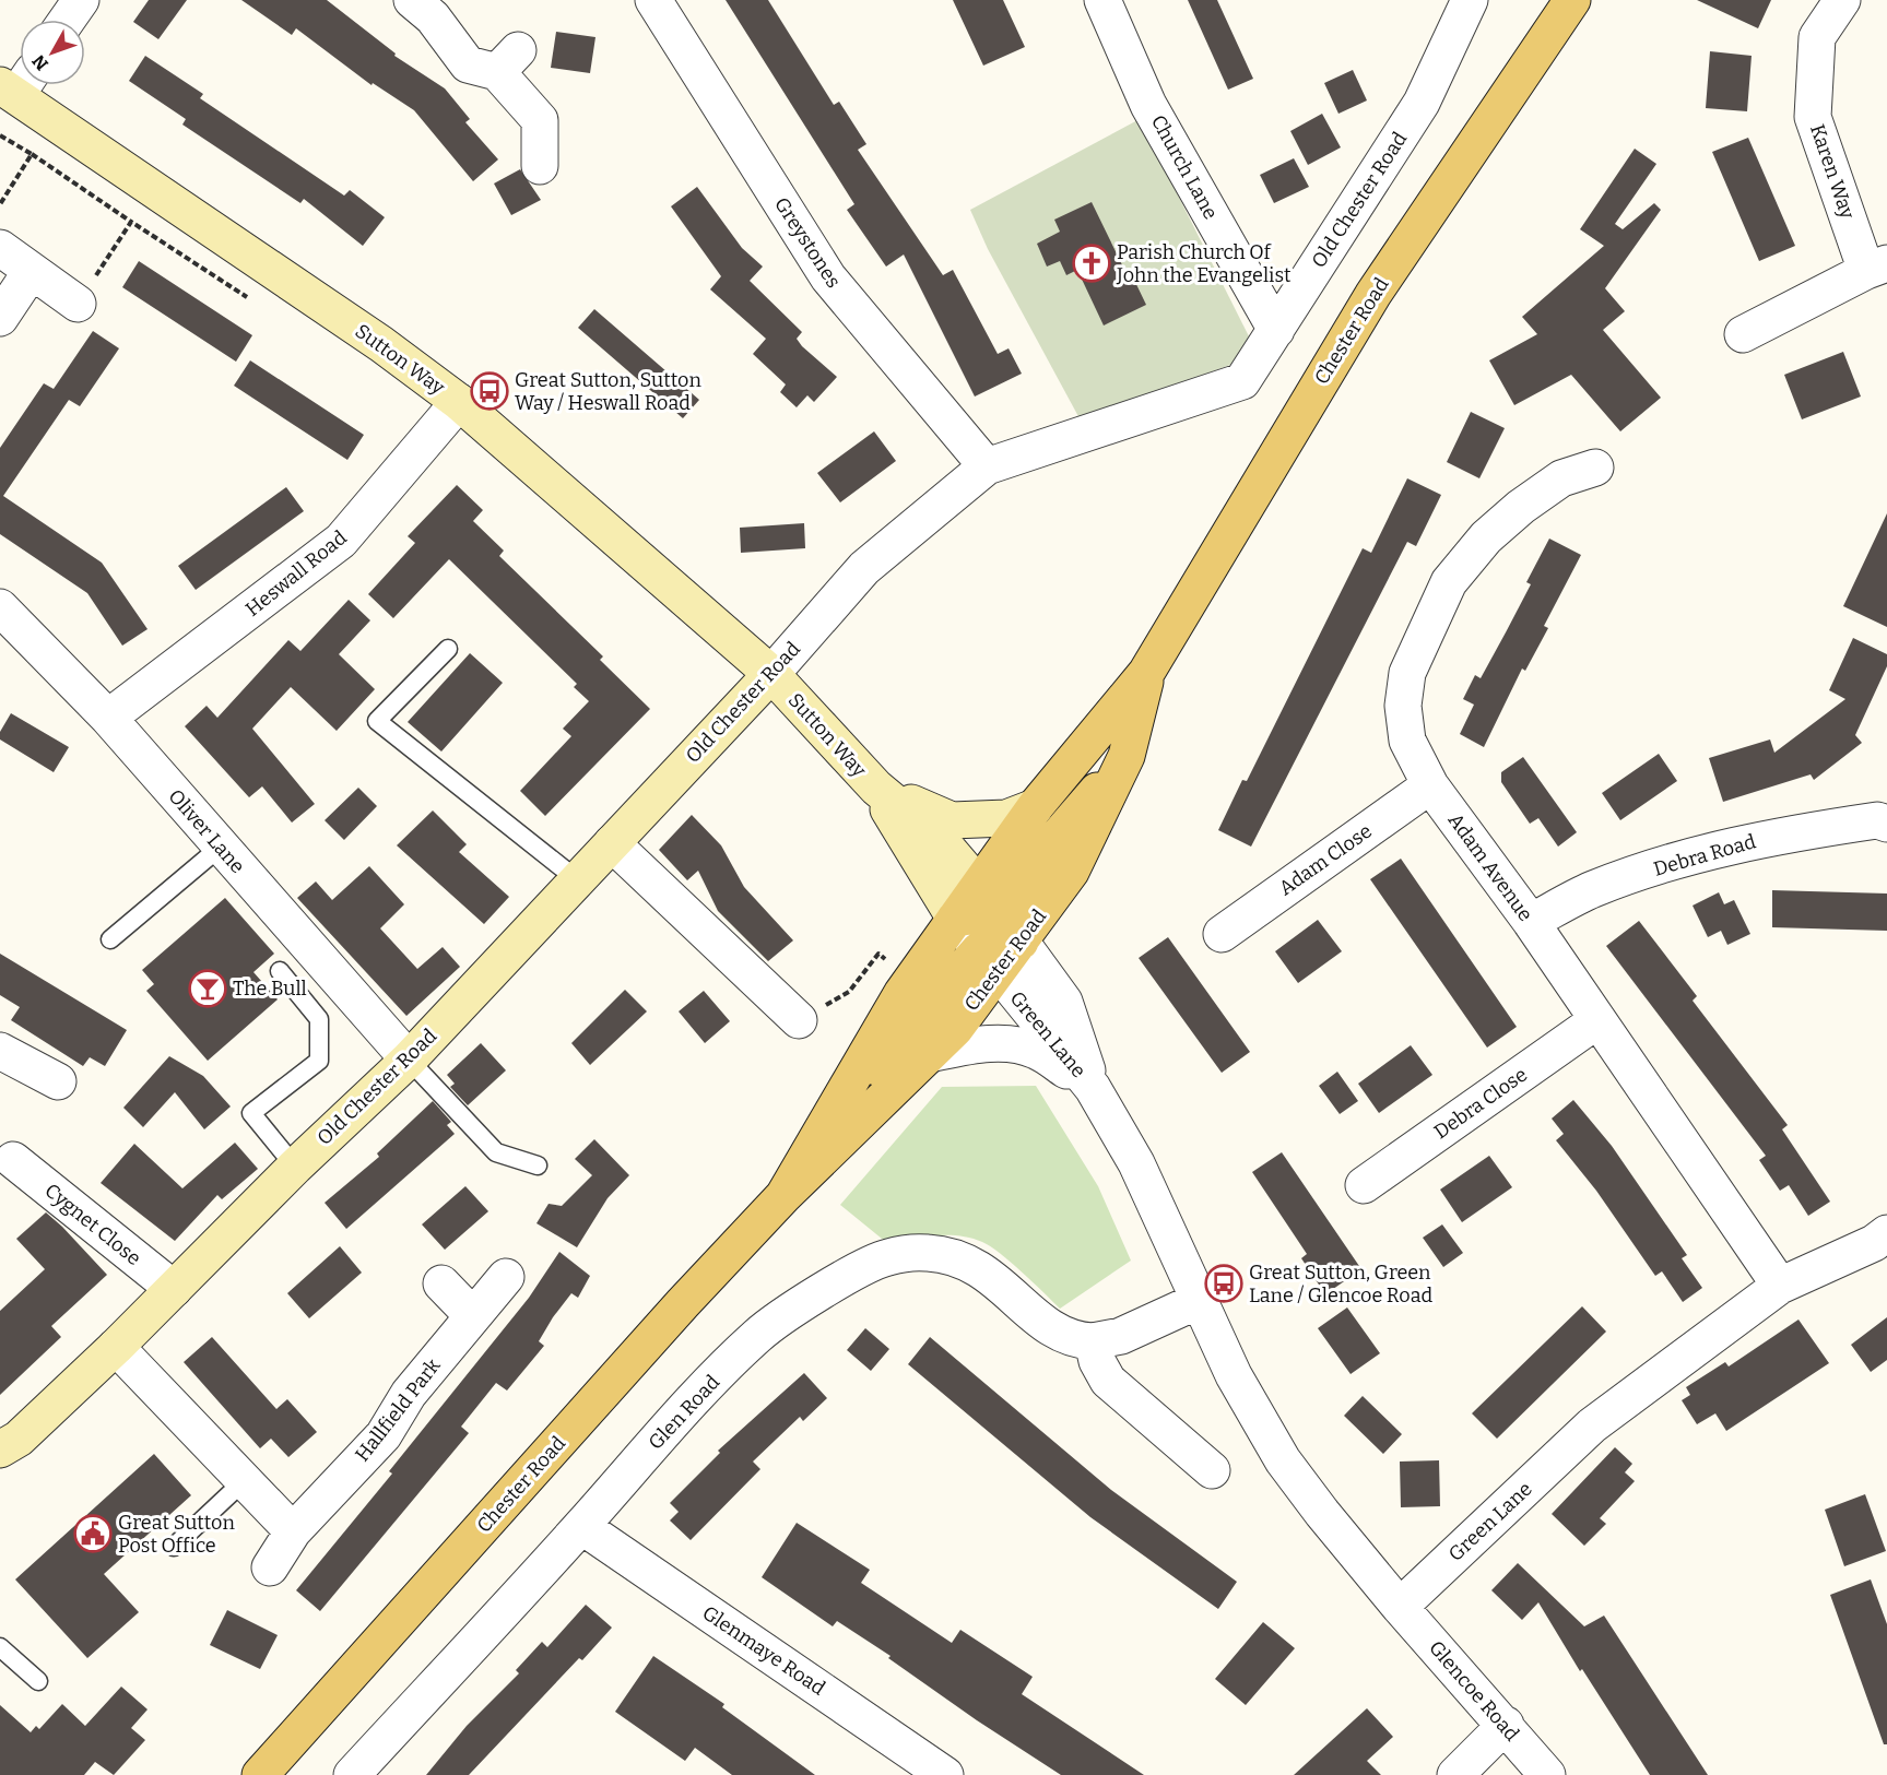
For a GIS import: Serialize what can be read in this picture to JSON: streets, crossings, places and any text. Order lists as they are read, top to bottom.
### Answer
{
  "streets": {
    "main road": ["Old Chester Road", "Chester Road", "Sutton Way"],
    "street": [
      "Church Lane",
      "Karen Way",
      "Greystones",
      "Heswall Road",
      "Oliver Lane",
      "Debra Road",
      "Adam Close",
      "Adam Avenue",
      "Green Lane",
      "Debra Close",
      "Cygnet Close",
      "Hallfield Park",
      "Glen Road",
      "Glenmaye Road",
      "Glencoe Road"
    ]
  },
  "crossings": [
    ["Church Lane", "Old Chester Road"],
    ["Old Chester Road", "Greystones"],
    ["Old Chester Road", "Sutton Way"],
    ["Old Chester Road", "Oliver Lane"],
    ["Old Chester Road", "Cygnet Close"],
    ["Chester Road", "Sutton Way"],
    ["Chester Road", "Green Lane"],
    ["Sutton Way", "Heswall Road"],
    ["Sutton Way", "Green Lane"],
    ["Heswall Road", "Oliver Lane"],
    ["Debra Road", "Adam Avenue"],
    ["Adam Close", "Adam Avenue"],
    ["Adam Avenue", "Green Lane"],
    ["Adam Avenue", "Debra Close"],
    ["Green Lane", "Glencoe Road"],
    ["Glen Road", "Glenmaye Road"]
  ],
  "places": {
    "church": ["Parish Church Of John the Evangelist"],
    "bus stop": ["Great Sutton, Sutton Way / Heswall Road", "Great Sutton, Green Lane / Glencoe Road"],
    "bar": ["The Bull"],
    "public building": ["Great Sutton Post Office"]
  },
  "north": "bottom left"
}
